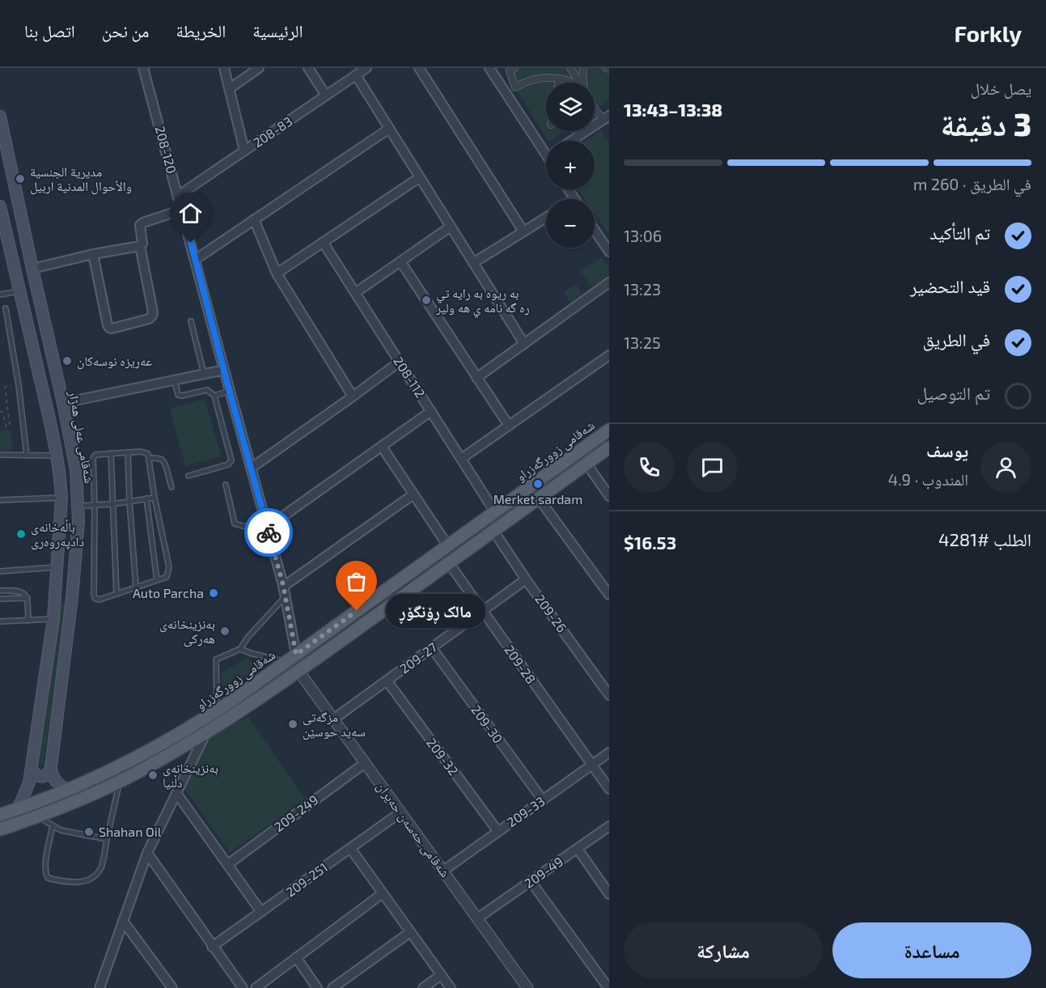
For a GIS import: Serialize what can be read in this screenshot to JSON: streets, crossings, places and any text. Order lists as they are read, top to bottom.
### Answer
{
  "streets": {
    "main road": ["شەقامی عەلی هەژار", "شەقامی زوورگەزراو"],
    "street": [
      "208-83",
      "208-120",
      "208-112",
      "209-26",
      "209-27",
      "209-28",
      "209-30",
      "209-32",
      "209-33",
      "209-249",
      "شەقامی حەسەن حەیران",
      "209-49",
      "209-251"
    ]
  },
  "crossings": [
    ["208-83", "208-120"],
    ["208-120", "شەقامی زوورگەزراو"],
    ["208-112", "شەقامی زوورگەزراو"],
    ["شەقامی زوورگەزراو", "209-26"],
    ["شەقامی زوورگەزراو", "209-28"],
    ["شەقامی زوورگەزراو", "شەقامی حەسەن حەیران"],
    ["209-26", "209-27"],
    ["209-27", "209-28"],
    ["209-27", "209-30"],
    ["209-27", "209-32"],
    ["209-27", "شەقامی حەسەن حەیران"],
    ["209-28", "209-33"],
    ["209-30", "209-33"],
    ["209-32", "209-33"],
    ["209-33", "شەقامی حەسەن حەیران"],
    ["209-249", "شەقامی حەسەن حەیران"],
    ["شەقامی حەسەن حەیران", "209-49"],
    ["شەقامی حەسەن حەیران", "209-251"]
  ],
  "places": [
    "مديرية الجنسية والأحوال المدنية اربيل",
    "به ريوه به رايه تي ره گه نامه ي هه ولير",
    "عەریزە نوسەکان",
    "Merket sardam",
    "باڵەخانەی دادپەروەری",
    "Auto Parcha",
    "مالک ڕۆنگۆڕ",
    "بەنزینخانەی هەرکی",
    "مزگەتی سەید حوسێن",
    "بەنزینخانەی دڵنیا",
    "Shahan Oil"
  ],
  "page": {
    "header": "Forkly",
    "nav": [
      "الرئيسية",
      "الخريطة",
      "من نحن",
      "اتصل بنا"
    ],
    "heading": ["3 دقيقة", "يصل خلال", "13:38–13:43"],
    "panel": [
      "يوسف",
      "المندوب · 4.9",
      "الطلب #4281",
      "$16.53"
    ],
    "map_buttons": ["+", "−"],
    "bar": "في الطريق · 260 m",
    "list": [
      ["تم التأكيد", "13:06"],
      ["قيد التحضير", "13:23"],
      ["في الطريق", "13:25"],
      "تم التوصيل"
    ],
    "bubble": "مالک ڕۆنگۆڕ",
    "buttons": ["مساعدة", "مشاركة"]
  }
}
